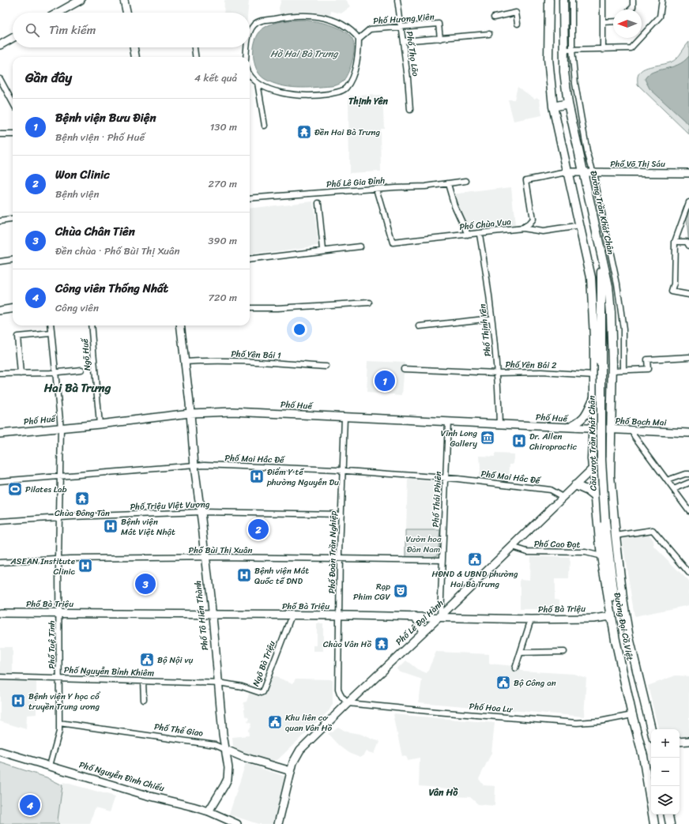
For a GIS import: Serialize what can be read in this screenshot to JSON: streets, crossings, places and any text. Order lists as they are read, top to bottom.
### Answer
{
  "streets": {
    "main road": ["Đường Trần Khát Chân", "Cầu vượt Trần Khát Chân", "Đường Đại Cồ Việt"],
    "street": [
      "Phố Hương Viên",
      "Phố Thọ Lão",
      "Phố Võ Thị Sáu",
      "Phố Lê Gia Đỉnh",
      "Phố Chùa Vua",
      "Phố Thịnh Yên",
      "Ngõ Huế",
      "Phố Yên Bái 1",
      "Phố Yên Bái 2",
      "Phố Huế",
      "Phố Bạch Mai",
      "Phố Mai Hắc Đế",
      "Phố Thái Phiên",
      "Phố Triệu Việt Vương",
      "Phố Cao Đạt",
      "Phố Bùi Thị Xuân",
      "Phố Đoàn Trần Nghiệp",
      "Phố Bà Triệu",
      "Phố Tô Hiến Thành",
      "Phố Lê Đại Hành",
      "Phố Tuệ Tĩnh",
      "Ngõ Bà Triệu",
      "Phố Nguyễn Bỉnh Khiêm",
      "Phố Hoa Lư",
      "Phố Thể Giao",
      "Phố Nguyễn Đình Chiểu"
    ]
  },
  "crossings": [
    ["Phố Hương Viên", "Phố Thọ Lão"],
    ["Phố Võ Thị Sáu", "Đường Trần Khát Chân"],
    ["Phố Lê Gia Đỉnh", "Phố Chùa Vua"],
    ["Đường Trần Khát Chân", "Phố Bạch Mai"],
    ["Đường Trần Khát Chân", "Cầu vượt Trần Khát Chân"],
    ["Đường Trần Khát Chân", "Đường Đại Cồ Việt"],
    ["Phố Chùa Vua", "Phố Thịnh Yên"],
    ["Phố Thịnh Yên", "Phố Yên Bái 2"],
    ["Phố Thịnh Yên", "Phố Huế"],
    ["Ngõ Huế", "Phố Huế"],
    ["Phố Yên Bái 1", "Phố Tô Hiến Thành"],
    ["Phố Huế", "Phố Bạch Mai"],
    ["Phố Huế", "Phố Thái Phiên"],
    ["Phố Huế", "Phố Đoàn Trần Nghiệp"],
    ["Phố Huế", "Phố Tô Hiến Thành"],
    ["Phố Huế", "Đường Đại Cồ Việt"],
    ["Phố Huế", "Phố Tuệ Tĩnh"],
    ["Phố Bạch Mai", "Đường Đại Cồ Việt"],
    ["Cầu vượt Trần Khát Chân", "Đường Đại Cồ Việt"],
    ["Phố Mai Hắc Đế", "Phố Thái Phiên"],
    ["Phố Mai Hắc Đế", "Phố Đoàn Trần Nghiệp"],
    ["Phố Mai Hắc Đế", "Phố Tô Hiến Thành"],
    ["Phố Mai Hắc Đế", "Phố Lê Đại Hành"],
    ["Phố Mai Hắc Đế", "Phố Tuệ Tĩnh"],
    ["Phố Thái Phiên", "Phố Bùi Thị Xuân"],
    ["Phố Thái Phiên", "Phố Bà Triệu"],
    ["Phố Thái Phiên", "Phố Lê Đại Hành"],
    ["Phố Triệu Việt Vương", "Phố Đoàn Trần Nghiệp"],
    ["Phố Triệu Việt Vương", "Phố Tô Hiến Thành"],
    ["Phố Triệu Việt Vương", "Phố Tuệ Tĩnh"],
    ["Phố Cao Đạt", "Phố Lê Đại Hành"],
    ["Phố Cao Đạt", "Đường Đại Cồ Việt"],
    ["Phố Bùi Thị Xuân", "Phố Đoàn Trần Nghiệp"],
    ["Phố Bùi Thị Xuân", "Phố Tô Hiến Thành"],
    ["Phố Bùi Thị Xuân", "Phố Tuệ Tĩnh"],
    ["Phố Đoàn Trần Nghiệp", "Phố Bà Triệu"],
    ["Phố Đoàn Trần Nghiệp", "Phố Lê Đại Hành"],
    ["Phố Đoàn Trần Nghiệp", "Phố Hoa Lư"],
    ["Phố Bà Triệu", "Phố Tô Hiến Thành"],
    ["Phố Bà Triệu", "Phố Lê Đại Hành"],
    ["Phố Bà Triệu", "Đường Đại Cồ Việt"],
    ["Phố Bà Triệu", "Phố Tuệ Tĩnh"],
    ["Phố Bà Triệu", "Ngõ Bà Triệu"],
    ["Phố Tô Hiến Thành", "Ngõ Bà Triệu"],
    ["Phố Tô Hiến Thành", "Phố Nguyễn Bỉnh Khiêm"],
    ["Phố Tô Hiến Thành", "Phố Thể Giao"],
    ["Phố Tô Hiến Thành", "Phố Nguyễn Đình Chiểu"],
    ["Phố Lê Đại Hành", "Đường Đại Cồ Việt"],
    ["Phố Lê Đại Hành", "Phố Hoa Lư"],
    ["Phố Lê Đại Hành", "Phố Thể Giao"],
    ["Đường Đại Cồ Việt", "Phố Hoa Lư"],
    ["Phố Tuệ Tĩnh", "Phố Nguyễn Bỉnh Khiêm"],
    ["Phố Tuệ Tĩnh", "Phố Thể Giao"],
    ["Phố Tuệ Tĩnh", "Phố Nguyễn Đình Chiểu"],
    ["Ngõ Bà Triệu", "Phố Nguyễn Bỉnh Khiêm"]
  ],
  "districts": ["Thịnh Yên", "Hai Bà Trưng", "Vân Hồ"],
  "water": ["Hồ Hai Bà Trưng"],
  "parks": ["Vườn hoa Đàn Nam"],
  "places": {
    "temple": ["Đền Hai Bà Trưng", "Chùa Đông Tân", "Chùa Vân Hồ"],
    "museum": ["Vĩnh Long Gallery"],
    "hospital": [
      "Dr. Allen Chiropractic",
      "Điểm Y tế phường Nguyễn Du",
      "Bệnh viện Mắt Việt Nhật",
      "ASEAN Institute Clinic",
      "Bệnh viện Mắt Quốc tế DND",
      "Bệnh viện Y học cổ truyền Trung ương"
    ],
    "sports": ["Pilates Lab"],
    "public building": [
      "HĐND & UBND phường Hai Bà Trưng",
      "Bộ Nội vụ",
      "Bộ Công an",
      "Khu liên cơ quan Vân Hồ"
    ],
    "theatre": ["Rạp Phim CGV"]
  },
  "north": "left",
  "page": {
    "search": "Tìm kiếm",
    "heading": ["Gần đây", "4 kết quả"],
    "list": [
      {
        "mark": "1",
        "name": "Bệnh viện Bưu Điện",
        "note": "Bệnh viện · Phố Huế",
        "value": "130 m"
      },
      {
        "mark": "2",
        "name": "Won Clinic",
        "note": "Bệnh viện",
        "value": "270 m"
      },
      {
        "mark": "3",
        "name": "Chùa Chân Tiên",
        "note": "Đền chùa · Phố Bùi Thị Xuân",
        "value": "390 m"
      },
      {
        "mark": "4",
        "name": "Công viên Thống Nhất",
        "note": "Công viên",
        "value": "720 m"
      }
    ],
    "pins": [
      "1",
      "2",
      "3",
      "4"
    ],
    "map_buttons": ["+", "−"]
  }
}
